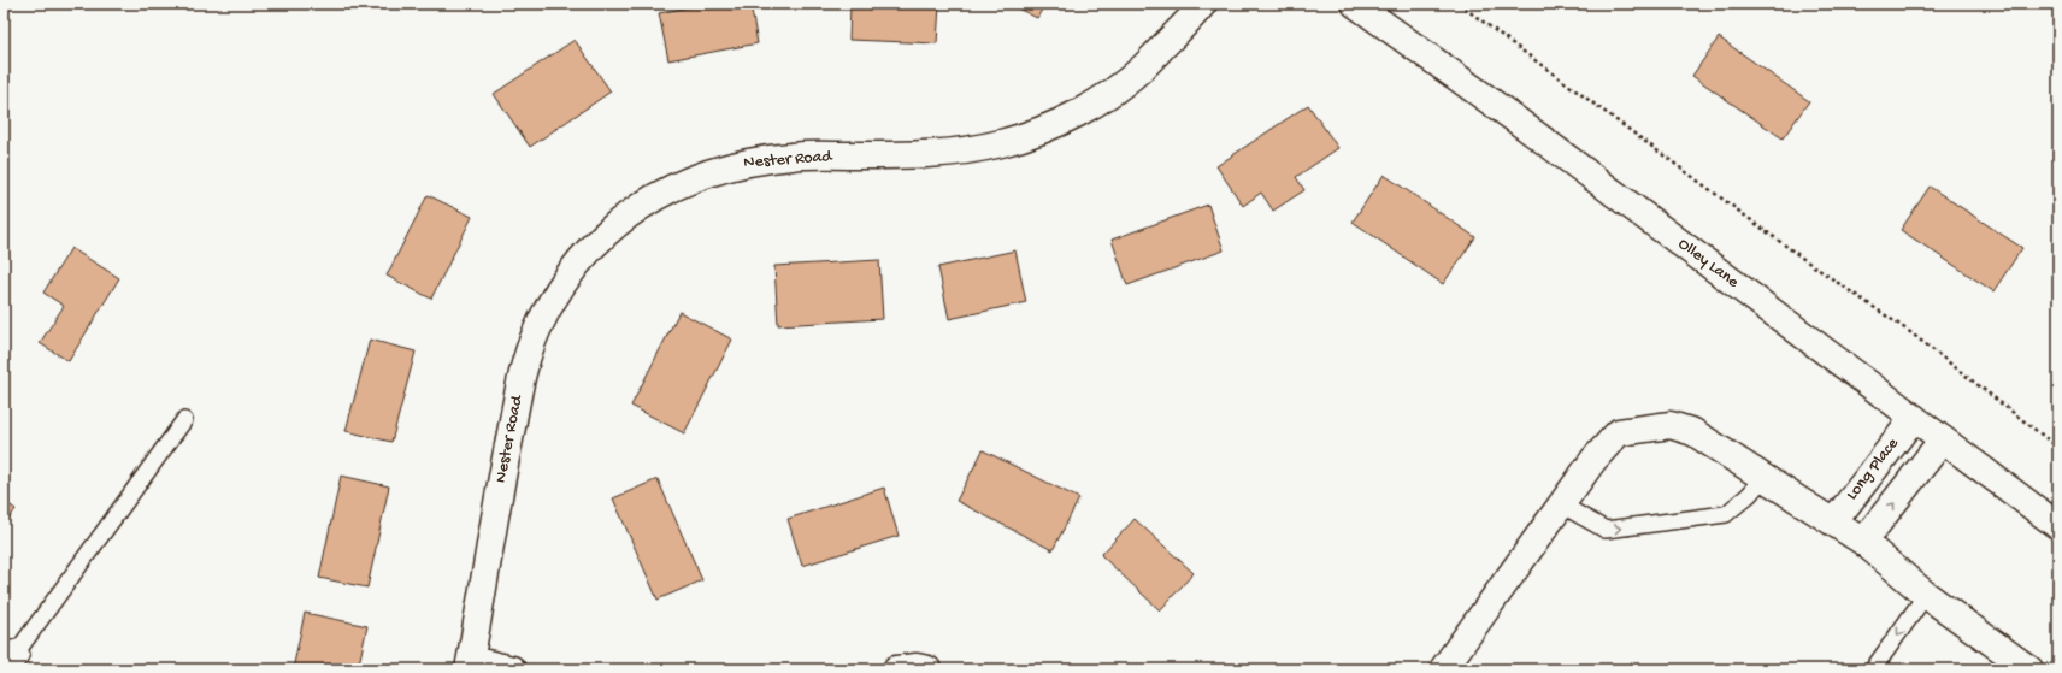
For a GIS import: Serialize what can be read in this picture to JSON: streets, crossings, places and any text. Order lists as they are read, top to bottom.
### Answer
{
  "streets": {
    "street": ["Nester Road", "Olley Lane", "Long Place"]
  },
  "crossings": [
    ["Olley Lane", "Long Place"]
  ]
}
